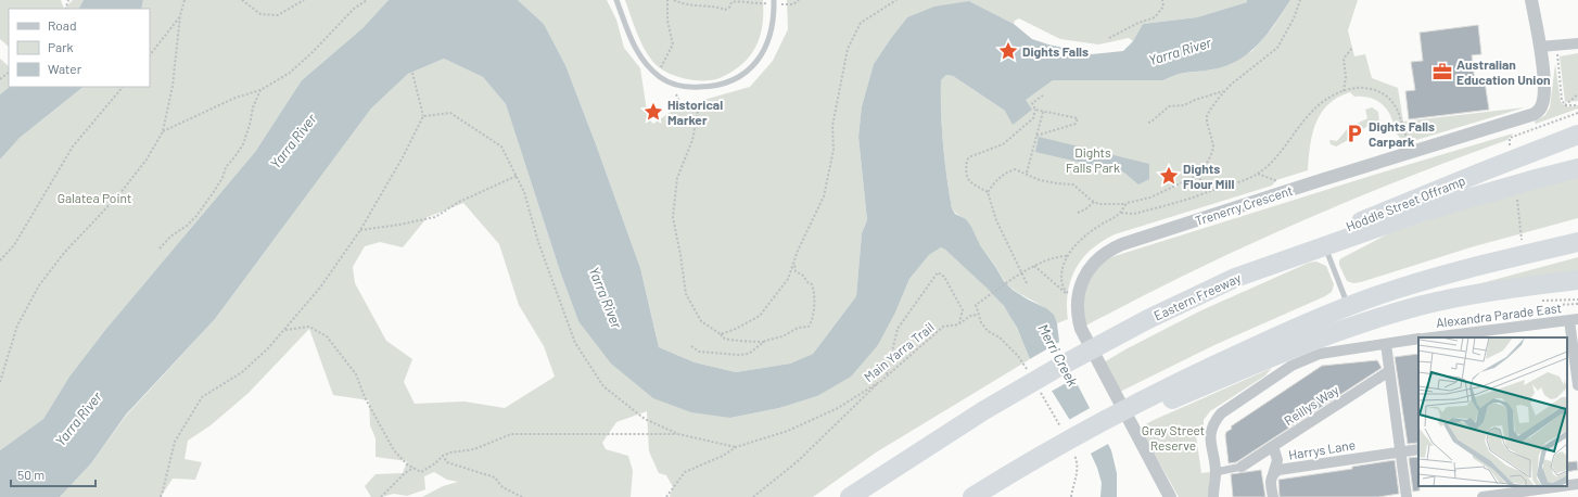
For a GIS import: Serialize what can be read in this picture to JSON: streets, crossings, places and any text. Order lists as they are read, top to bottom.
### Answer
{
  "streets": {
    "highway": ["Hoddle Street Offramp", "Eastern Freeway"],
    "street": [
      "Trenerry Crescent",
      "Alexandra Parade East",
      "Reillys Way",
      "Harrys Lane"
    ],
    "path": ["Main Yarra Trail"]
  },
  "crossings": [
    ["Hoddle Street Offramp", "Eastern Freeway"]
  ],
  "water": ["Yarra River", "Merri Creek"],
  "parks": ["Dights Falls Park", "Galatea Point", "Gray Street Reserve"],
  "places": {
    "place": ["Dights Falls", "Historical Marker", "Dights Flour Mill"],
    "office": ["Australian Education Union"],
    "parking": ["Dights Falls Carpark"]
  },
  "legend": ["Road", "Park", "Water"],
  "scale_bar": "50 m"
}
